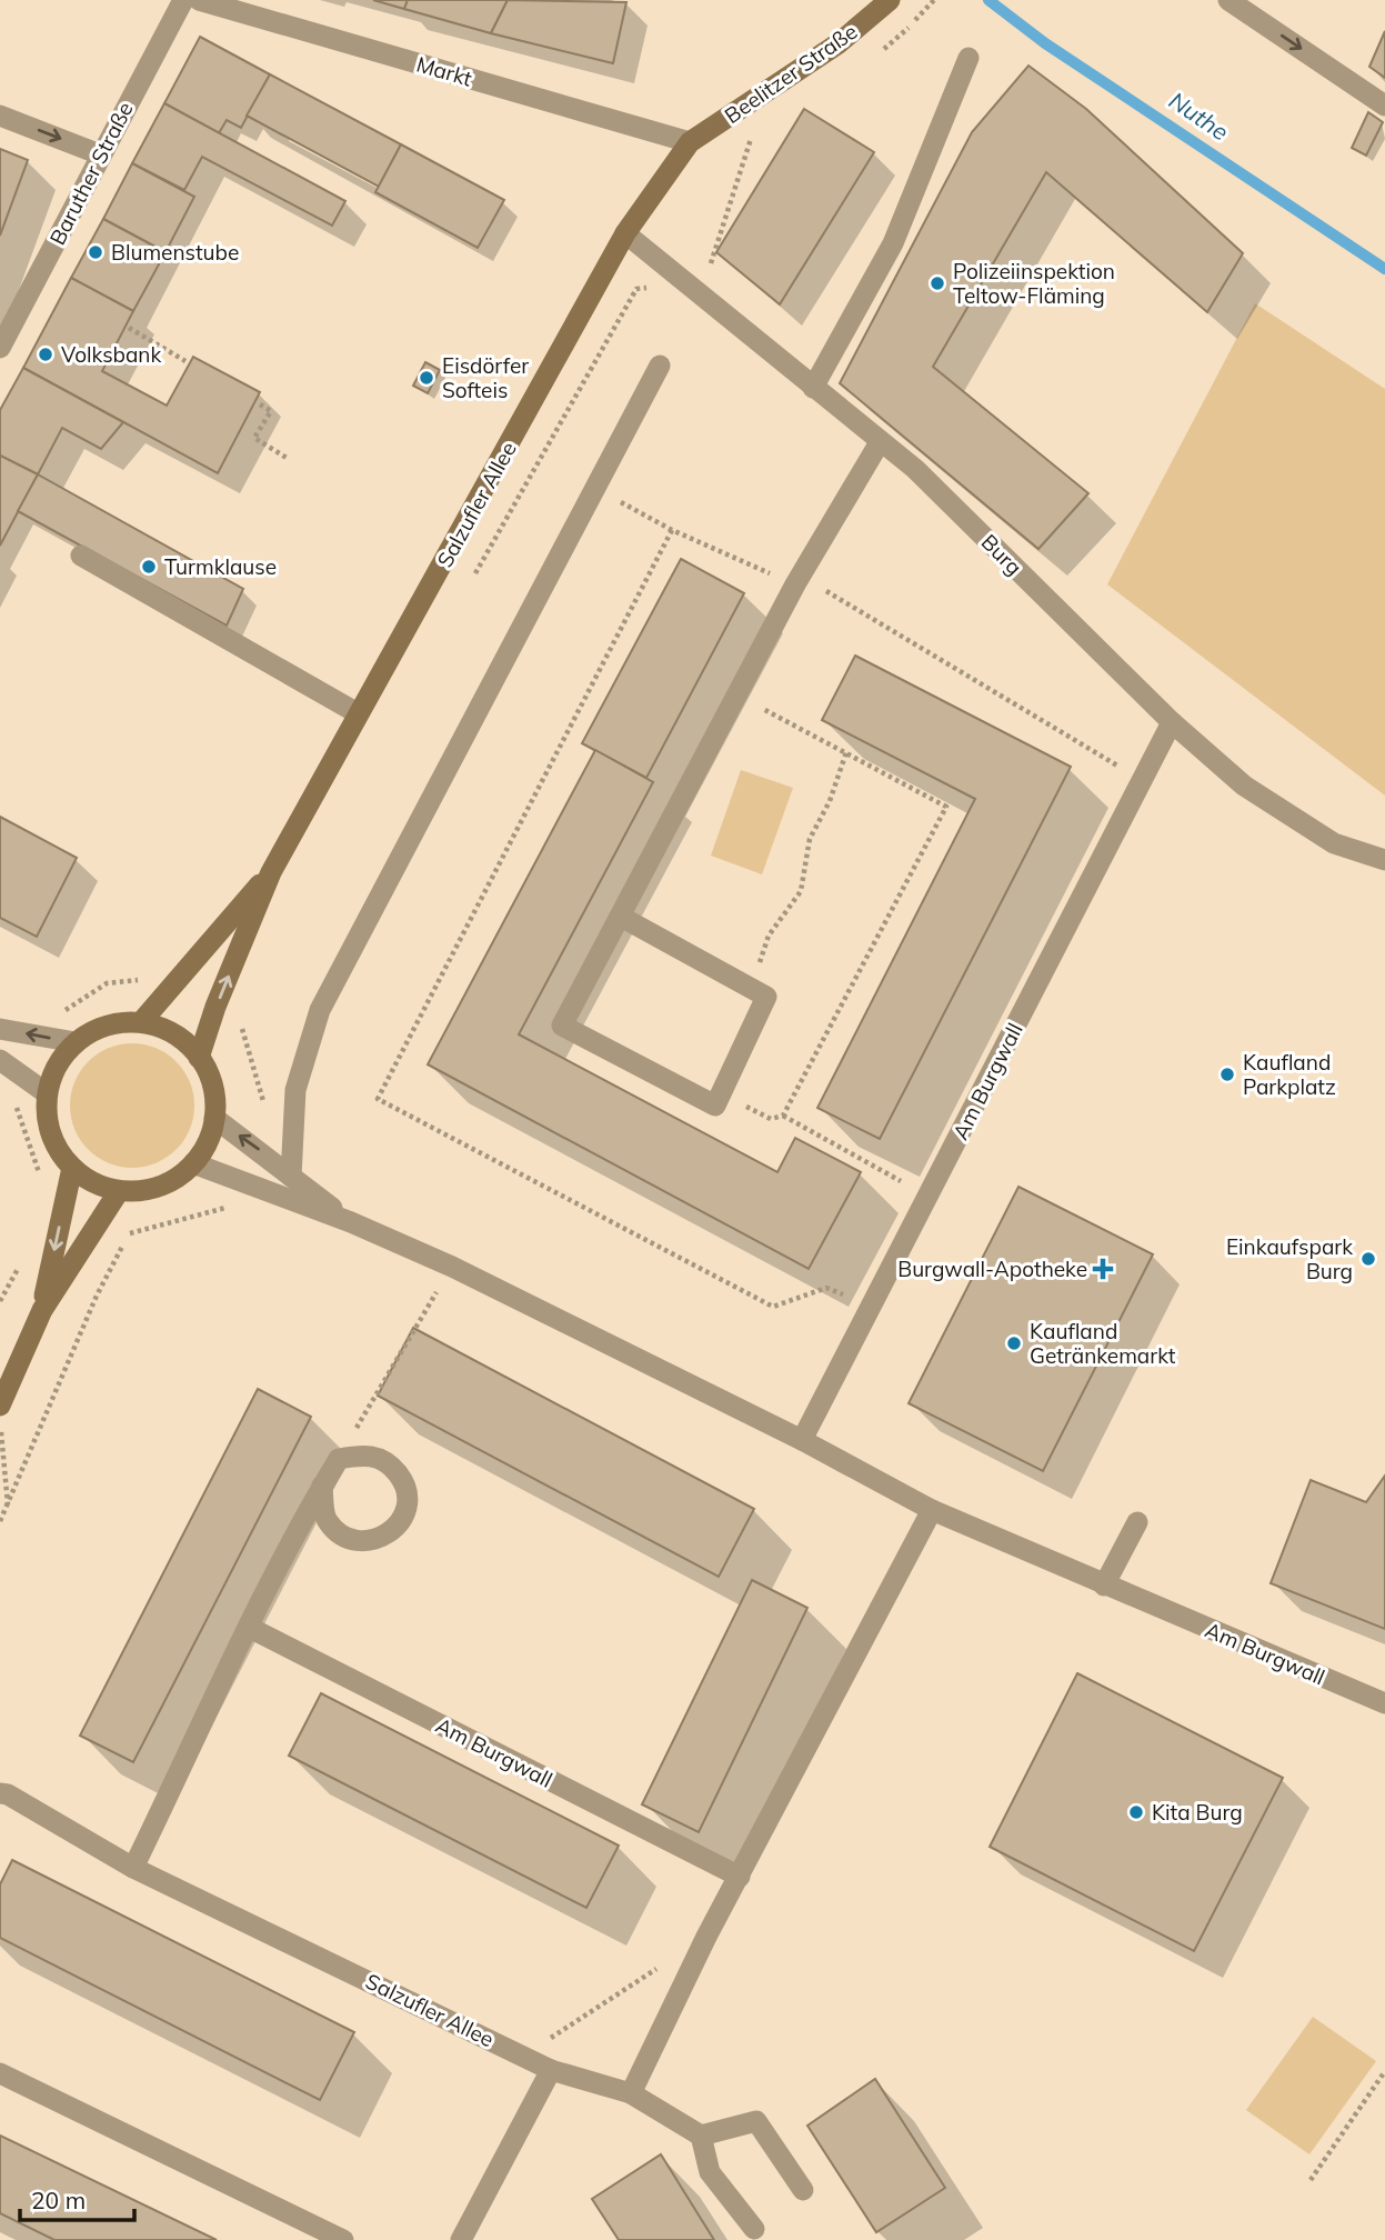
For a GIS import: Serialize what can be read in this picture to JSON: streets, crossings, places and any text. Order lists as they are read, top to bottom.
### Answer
{
  "streets": {
    "main road": ["Beelitzer Straße", "Salzufler Allee"],
    "street": [
      "Markt",
      "Baruther Straße",
      "Burg",
      "Am Burgwall"
    ]
  },
  "crossings": [
    ["Markt", "Beelitzer Straße"],
    ["Markt", "Salzufler Allee"],
    ["Beelitzer Straße", "Salzufler Allee"],
    ["Salzufler Allee", "Burg"],
    ["Salzufler Allee", "Am Burgwall"],
    ["Burg", "Am Burgwall"]
  ],
  "water": ["Nuthe"],
  "places": {
    "other": [
      "Blumenstube",
      "Polizeiinspektion Teltow-Fläming",
      "Volksbank",
      "Eisdörfer Softeis",
      "Turmklause",
      "Kaufland Parkplatz",
      "Einkaufspark Burg",
      "Kaufland Getränkemarkt",
      "Kita Burg"
    ],
    "health": ["Burgwall-Apotheke"]
  },
  "scale_bar": "20 m"
}
